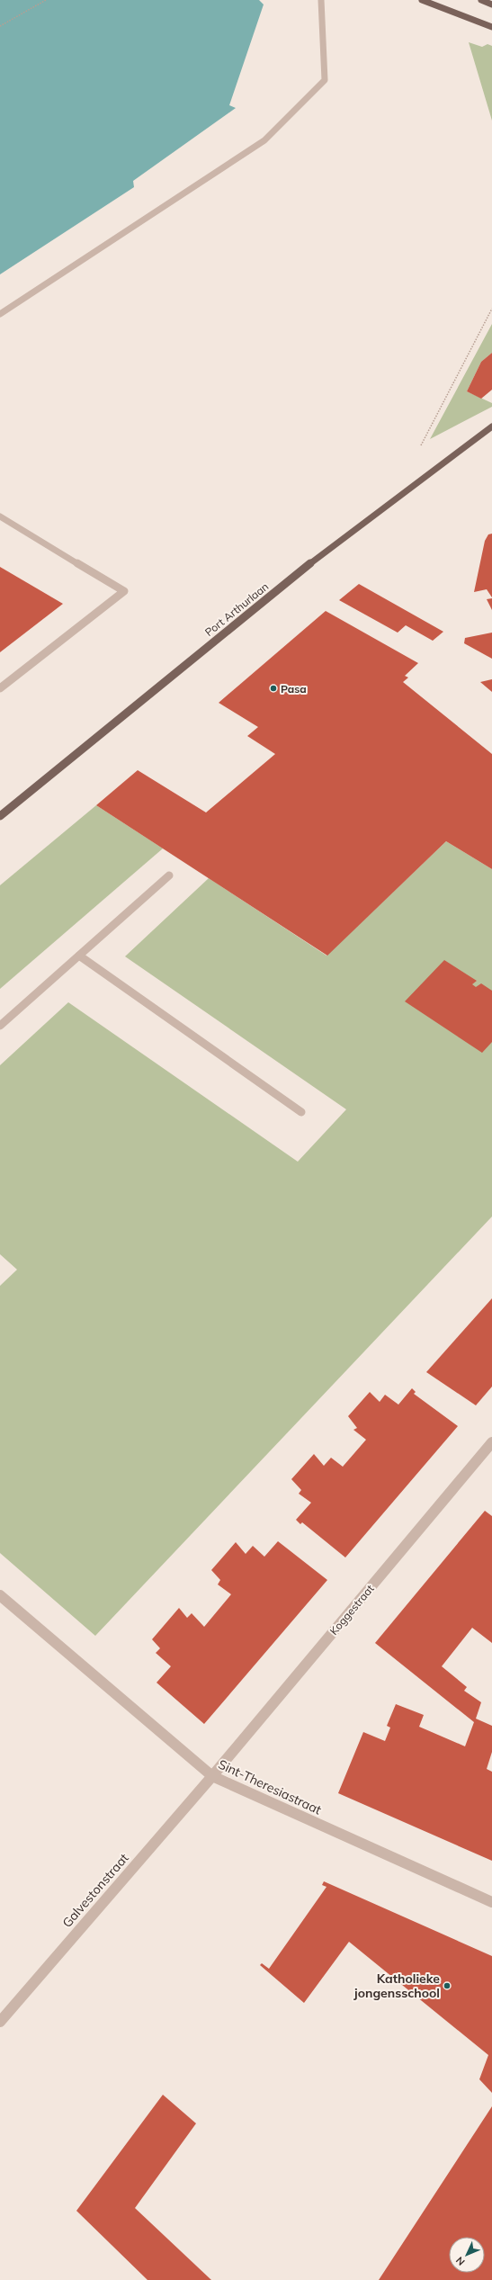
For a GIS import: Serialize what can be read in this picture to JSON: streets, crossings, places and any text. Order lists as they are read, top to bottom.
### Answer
{
  "streets": {
    "main road": ["Port Arthurlaan"],
    "street": ["Koggestraat", "Sint-Theresiastraat", "Galvestonstraat"]
  },
  "crossings": [
    ["Koggestraat", "Sint-Theresiastraat"],
    ["Koggestraat", "Galvestonstraat"],
    ["Sint-Theresiastraat", "Galvestonstraat"]
  ],
  "places": ["Pasa", "Katholieke jongensschool"],
  "north": "bottom left"
}
